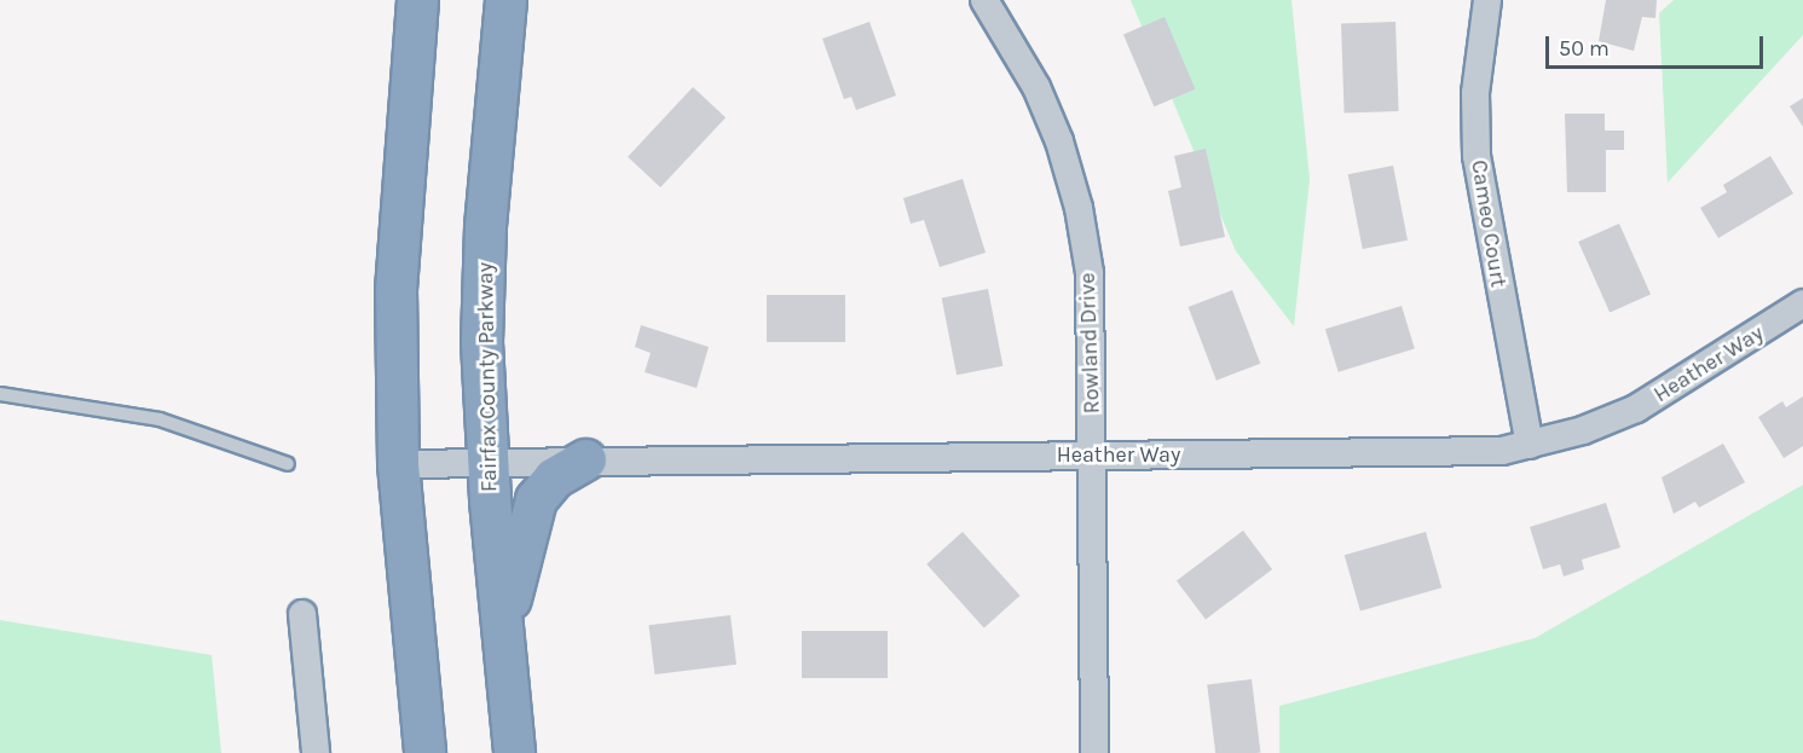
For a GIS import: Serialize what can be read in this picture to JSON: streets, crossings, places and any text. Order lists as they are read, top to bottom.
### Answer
{
  "streets": {
    "highway": ["Fairfax County Parkway"],
    "street": ["Cameo Court", "Rowland Drive", "Heather Way"]
  },
  "crossings": [
    ["Cameo Court", "Heather Way"],
    ["Rowland Drive", "Heather Way"],
    ["Heather Way", "Fairfax County Parkway"]
  ],
  "scale_bar": "50 m"
}
